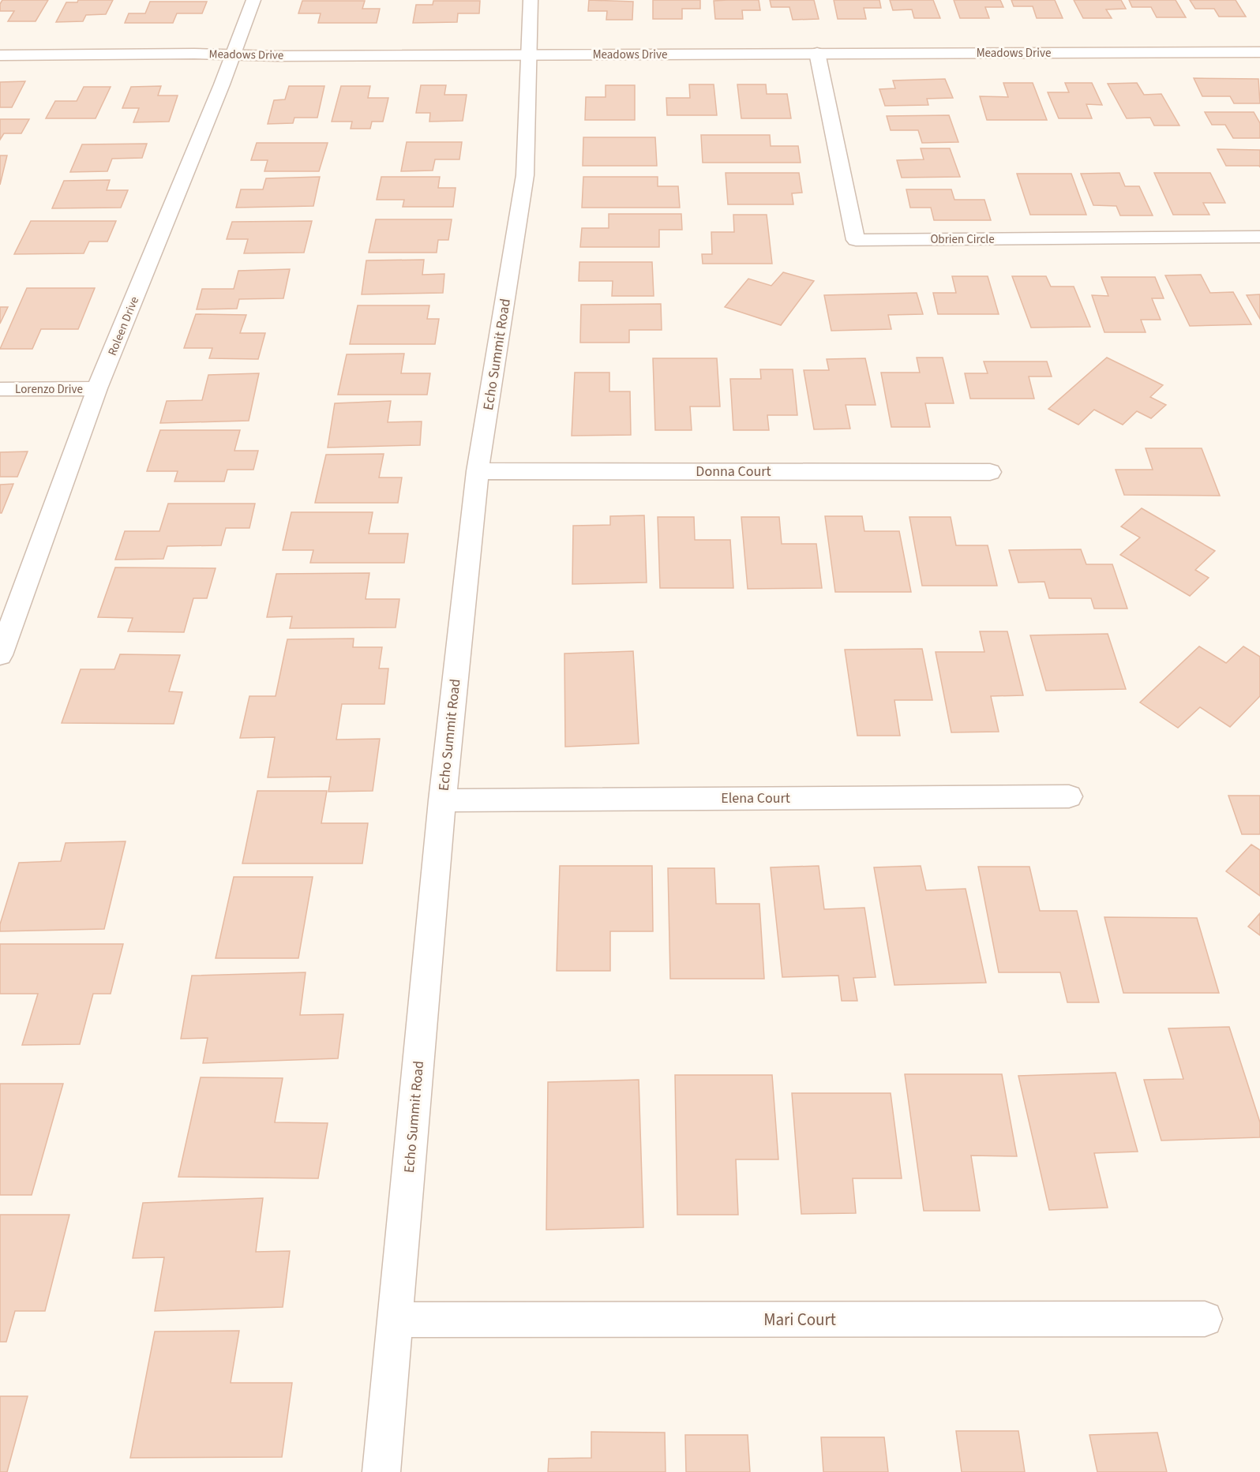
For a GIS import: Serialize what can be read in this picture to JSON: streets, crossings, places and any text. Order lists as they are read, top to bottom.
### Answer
{
  "streets": {
    "street": [
      "Meadows Drive",
      "Obrien Circle",
      "Roleen Drive",
      "Echo Summit Road",
      "Lorenzo Drive",
      "Donna Court",
      "Elena Court",
      "Mari Court"
    ]
  },
  "crossings": [
    ["Meadows Drive", "Obrien Circle"],
    ["Meadows Drive", "Roleen Drive"],
    ["Meadows Drive", "Echo Summit Road"],
    ["Roleen Drive", "Lorenzo Drive"],
    ["Echo Summit Road", "Donna Court"],
    ["Echo Summit Road", "Elena Court"],
    ["Echo Summit Road", "Mari Court"]
  ]
}
